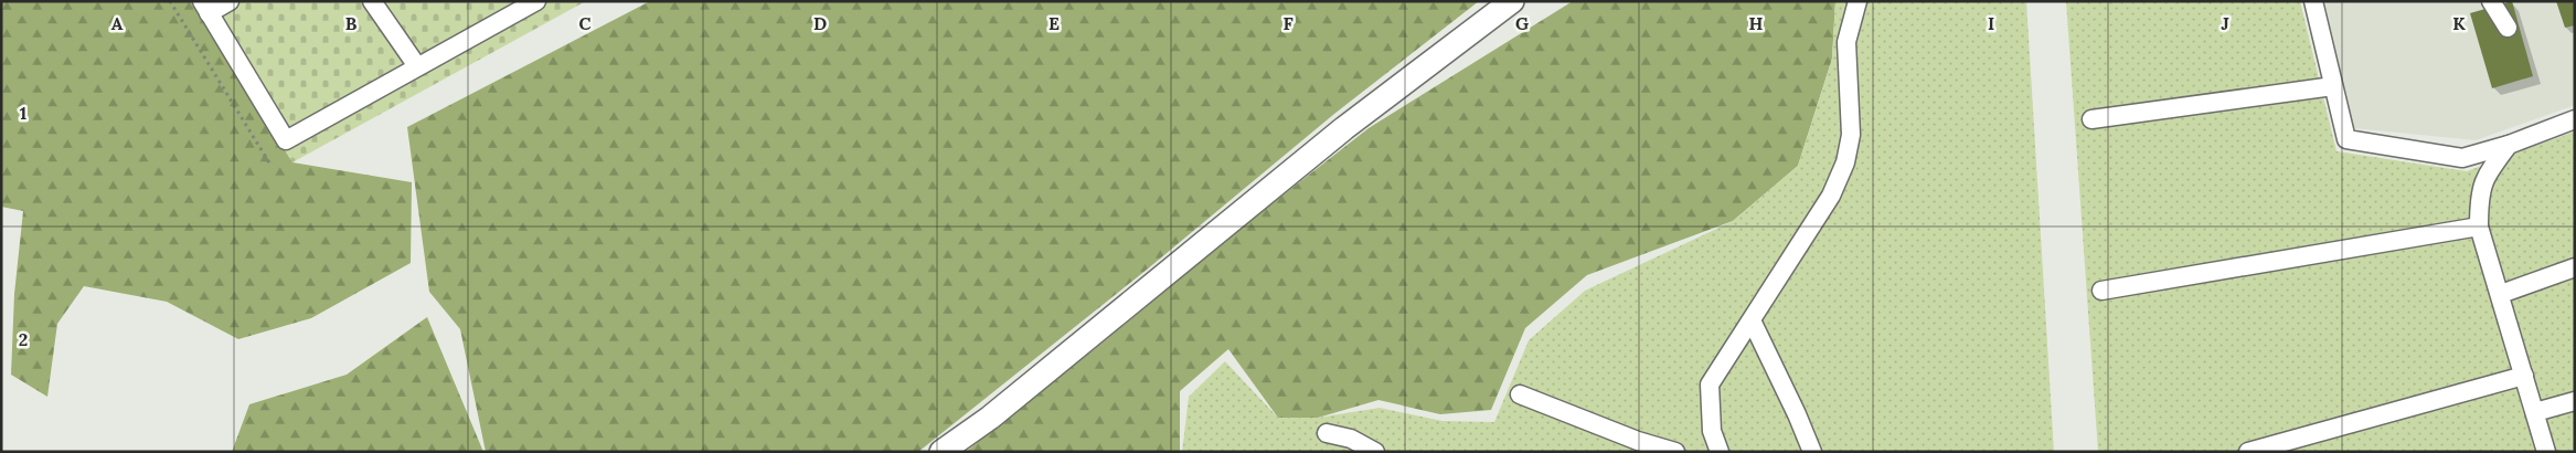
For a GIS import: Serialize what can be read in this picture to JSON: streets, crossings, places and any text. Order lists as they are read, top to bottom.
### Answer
{
  "grid": {
    "columns": [
      "A",
      "B",
      "C",
      "D",
      "E",
      "F",
      "G",
      "H",
      "I",
      "J",
      "K"
    ],
    "rows": ["1", "2"]
  }
}
